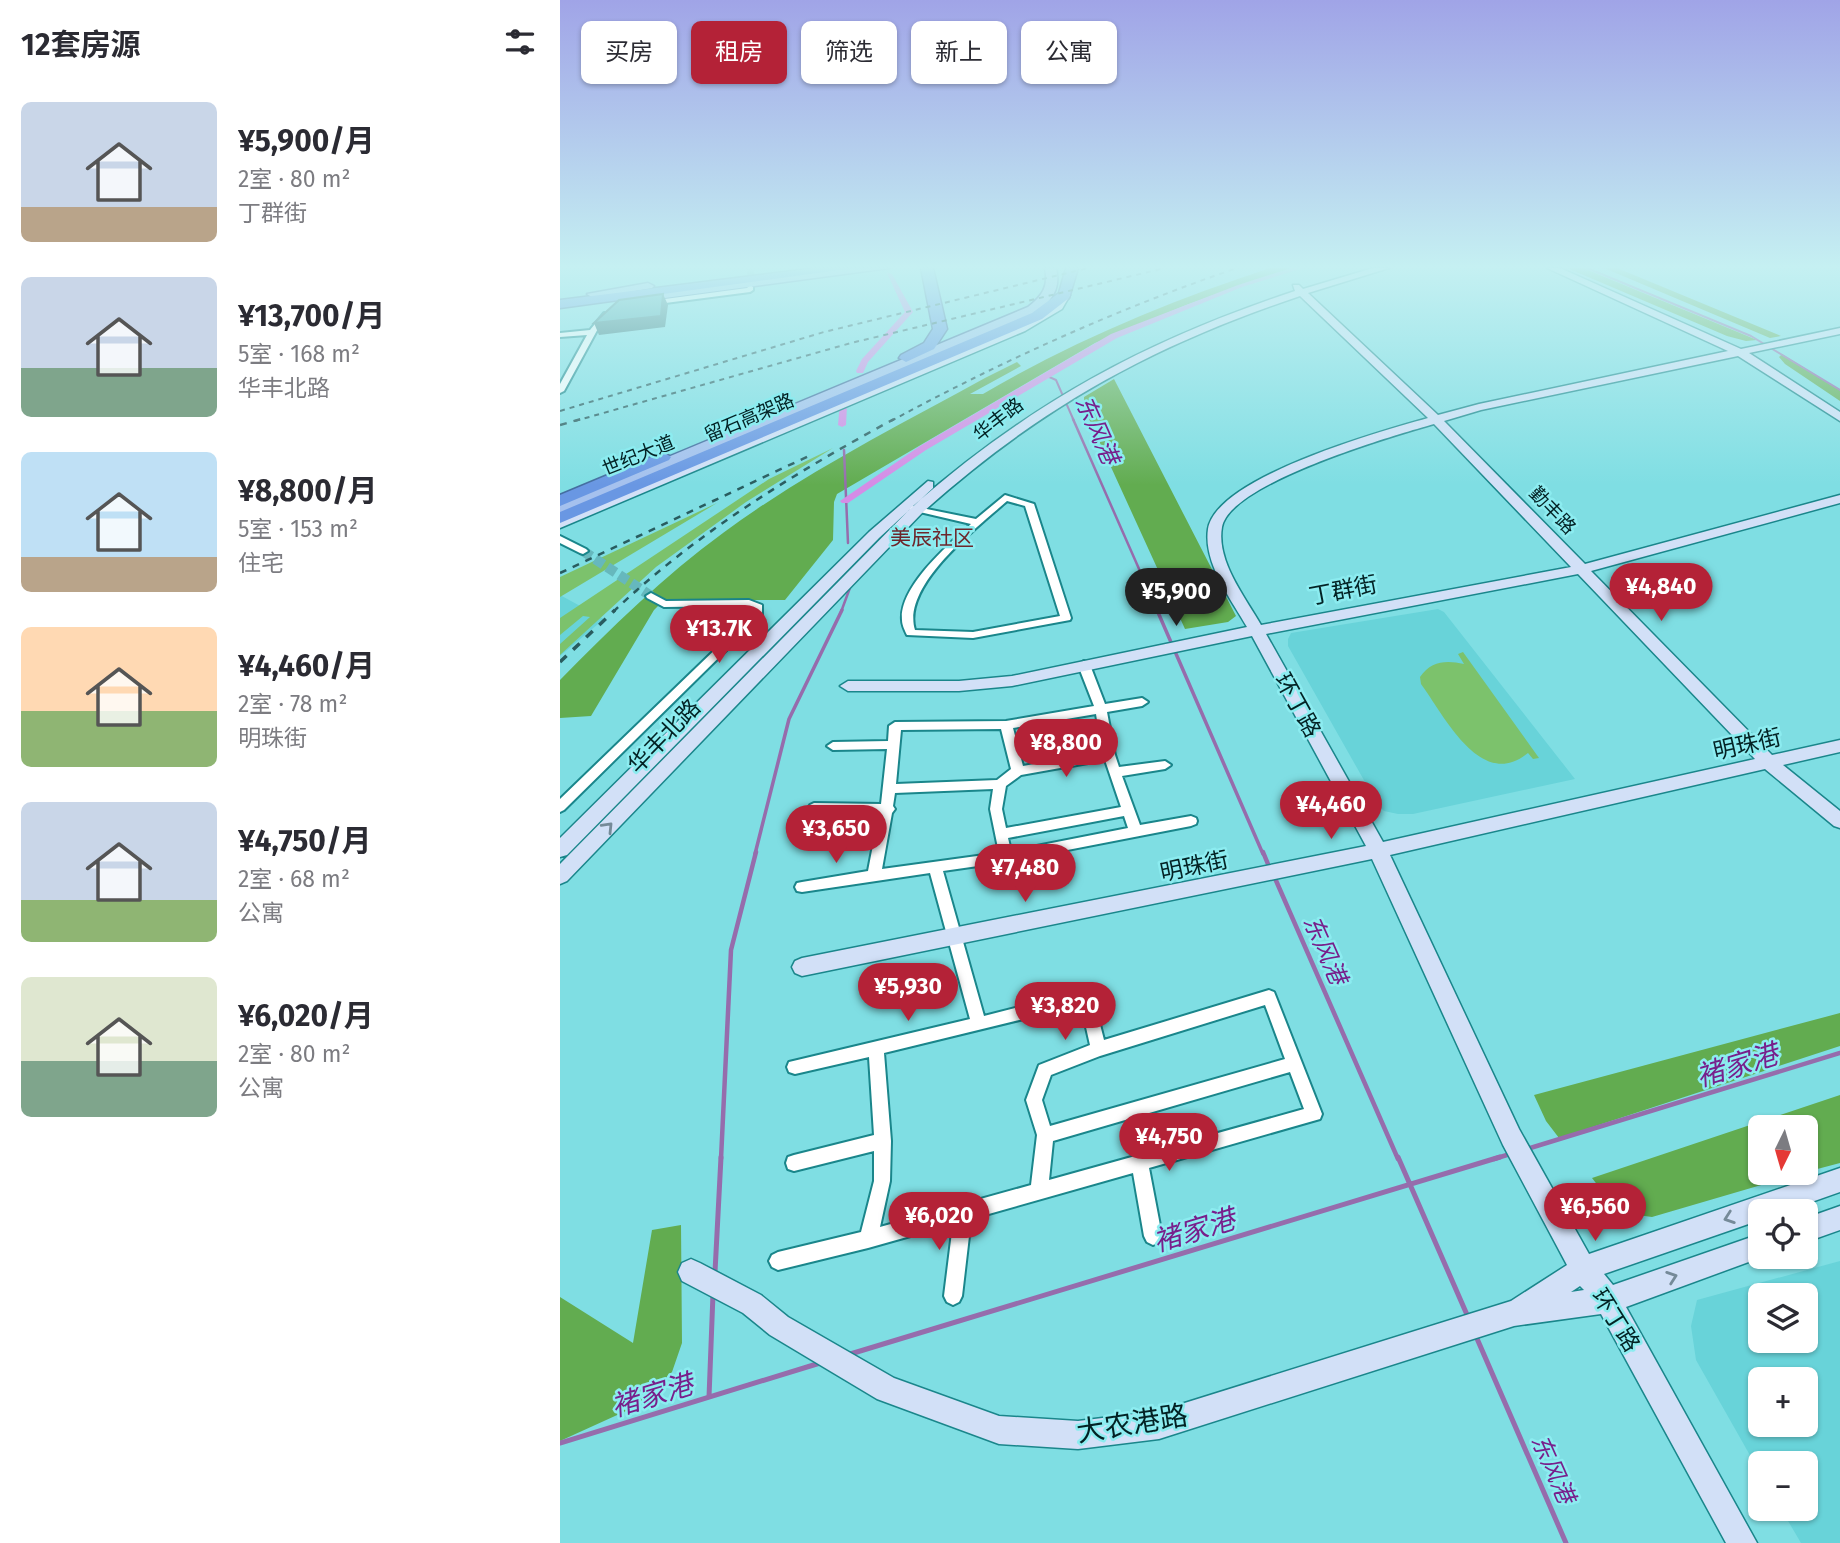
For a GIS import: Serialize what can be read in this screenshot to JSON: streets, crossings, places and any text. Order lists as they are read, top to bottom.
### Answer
{
  "streets": {
    "highway": ["留石高架路"],
    "main road": [
      "华丰路",
      "世纪大道",
      "勤丰路",
      "丁群街",
      "环丁路",
      "华丰北路",
      "明珠街",
      "大农港路"
    ]
  },
  "crossings": [
    ["华丰路", "华丰北路"],
    ["勤丰路", "丁群街"],
    ["勤丰路", "环丁路"],
    ["勤丰路", "明珠街"],
    ["丁群街", "环丁路"],
    ["环丁路", "明珠街"],
    ["环丁路", "大农港路"]
  ],
  "districts": ["美辰社区"],
  "water": ["东风港", "褚家港"],
  "north": "bottom",
  "page": {
    "heading": "12套房源",
    "chip": [
      "买房",
      "租房",
      "筛选",
      "新上",
      "公寓"
    ],
    "list": [
      {
        "name": "¥5,900/月",
        "note": "2室 · 80 m² · 丁群街"
      },
      {
        "name": "¥13,700/月",
        "note": "5室 · 168 m² · 华丰北路"
      },
      {
        "name": "¥8,800/月",
        "note": "5室 · 153 m² · 住宅"
      },
      {
        "name": "¥4,460/月",
        "note": "2室 · 78 m² · 明珠街"
      },
      {
        "name": "¥4,750/月",
        "note": "2室 · 68 m² · 公寓"
      },
      {
        "name": "¥6,020/月",
        "note": "2室 · 80 m² · 公寓"
      }
    ],
    "price": [
      "¥4,840",
      "¥5,900",
      "¥13.7K",
      "¥8,800",
      "¥4,460",
      "¥3,650",
      "¥7,480",
      "¥5,930",
      "¥3,820",
      "¥4,750",
      "¥6,560",
      "¥6,020"
    ],
    "map_buttons": ["+", "−"]
  }
}
